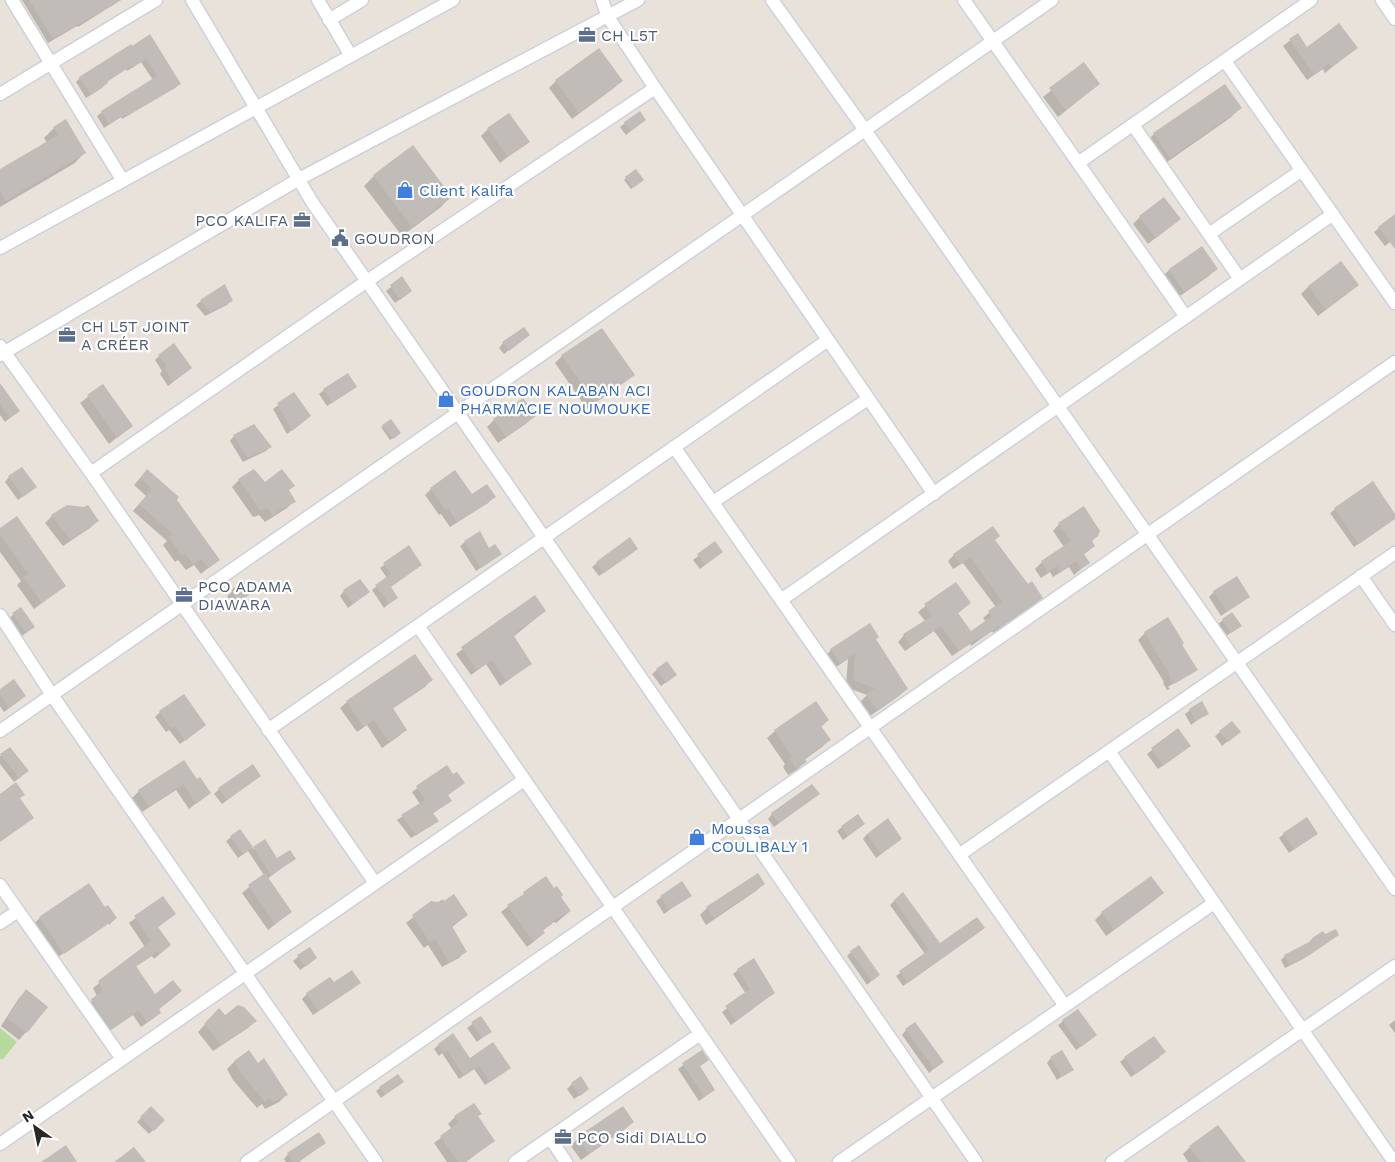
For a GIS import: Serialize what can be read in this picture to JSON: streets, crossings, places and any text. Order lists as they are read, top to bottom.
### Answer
{
  "places": {
    "office": [
      "CH L5T",
      "PCO KALIFA",
      "CH L5T JOINT A CRÉER",
      "PCO ADAMA DIAWARA",
      "PCO Sidi DIALLO"
    ],
    "shop": ["Client Kalifa", "GOUDRON KALABAN ACI PHARMACIE NOUMOUKE", "Moussa COULIBALY 1"],
    "public building": ["GOUDRON"]
  },
  "north": "top left"
}
